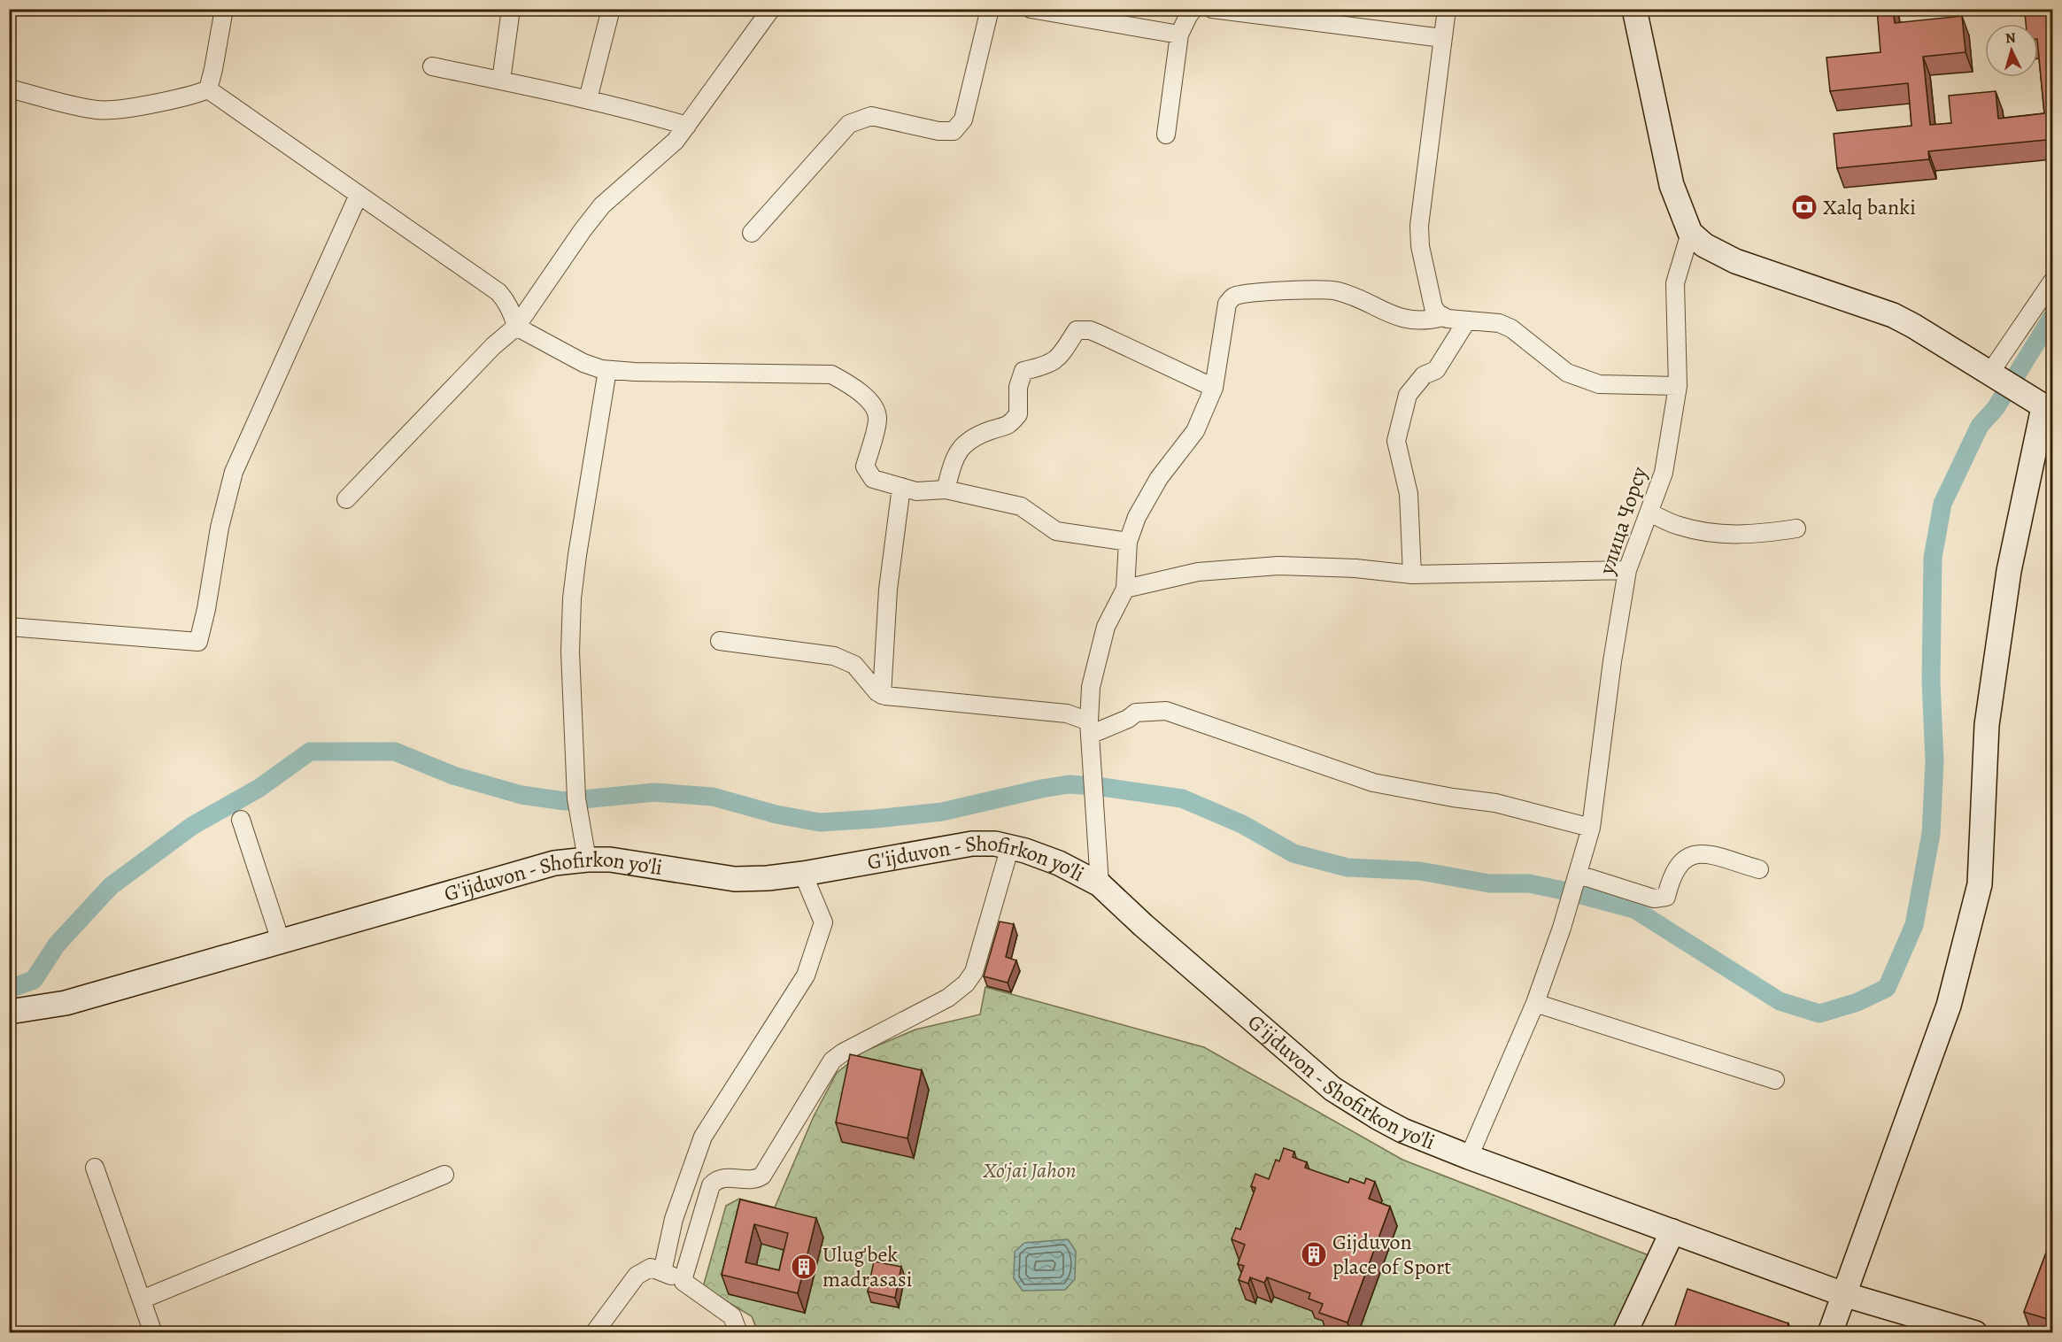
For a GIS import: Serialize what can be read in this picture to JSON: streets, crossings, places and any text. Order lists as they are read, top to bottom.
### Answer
{
  "streets": {
    "main road": ["G'ijduvon - Shofirkon yo'li"],
    "street": ["улица Чорсу"]
  },
  "crossings": [
    ["улица Чорсу", "G'ijduvon - Shofirkon yo'li"]
  ],
  "parks": ["Xo'jai Jahon"],
  "places": {
    "bank": ["Xalq banki"],
    "building": ["Gijduvon place of Sport", "Ulug'bek madrasasi"]
  },
  "north": "top"
}
